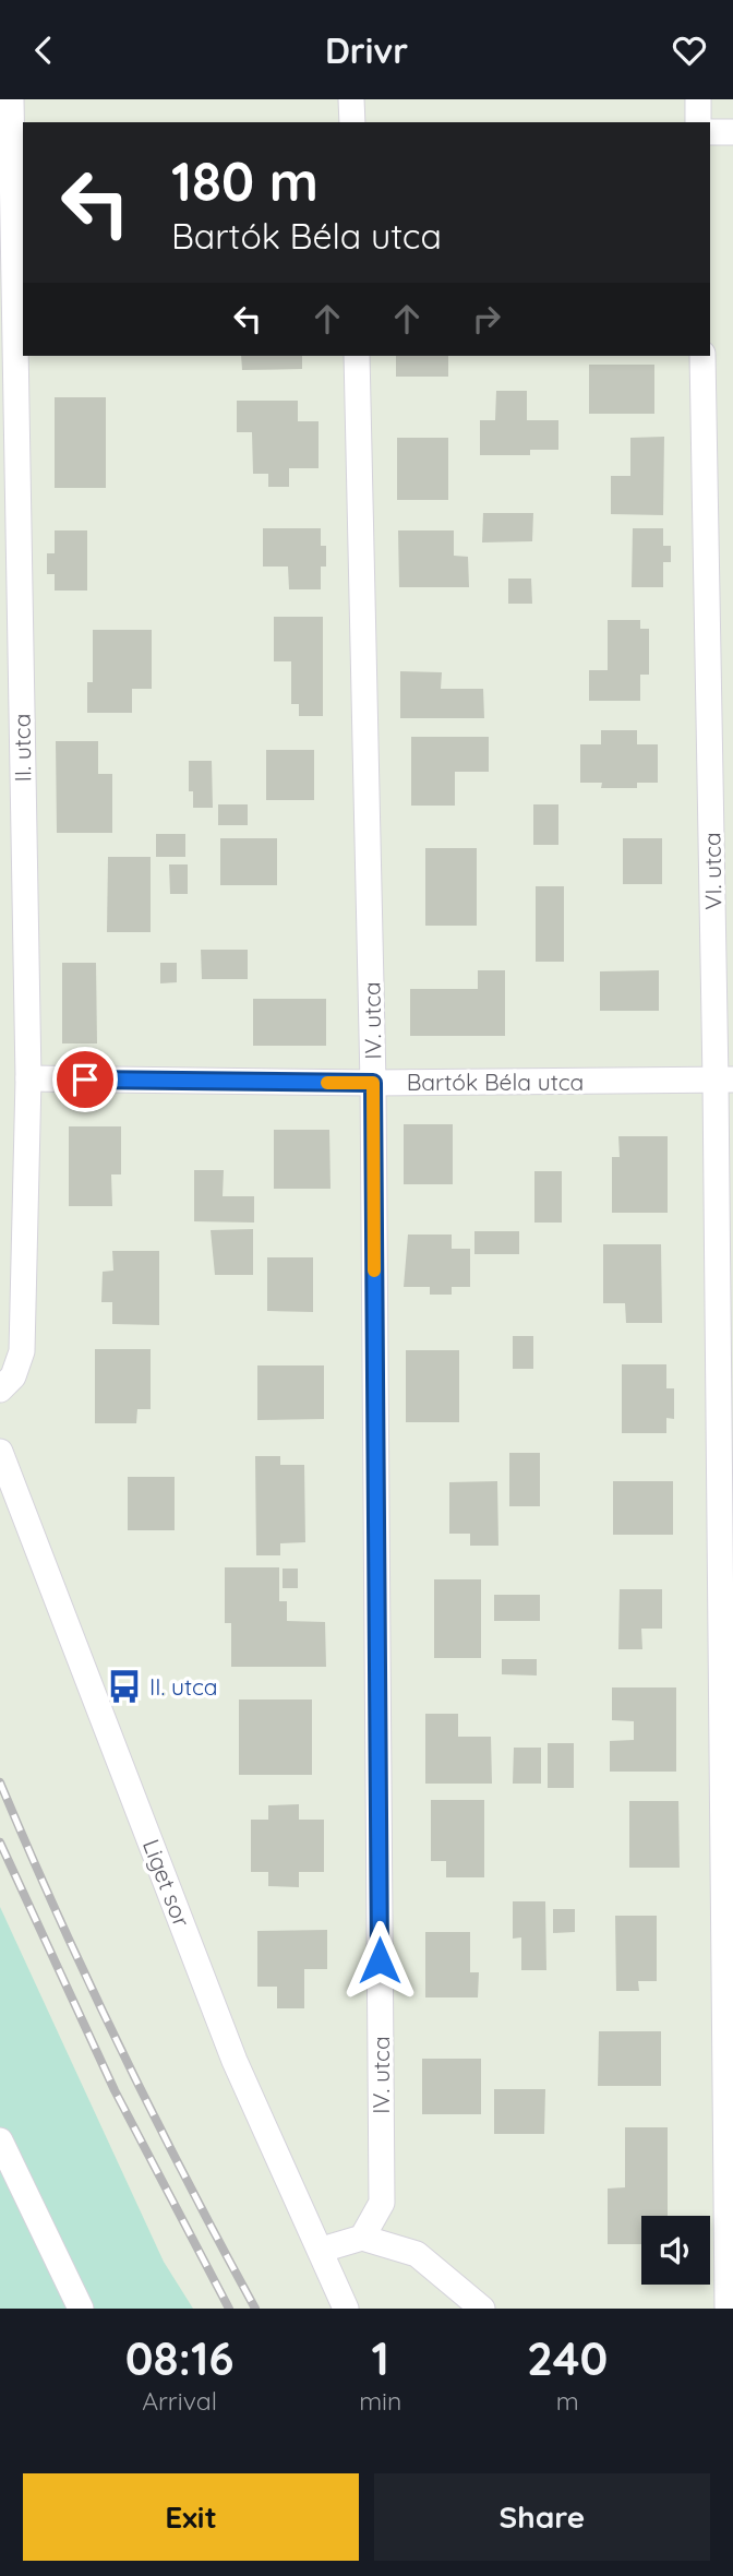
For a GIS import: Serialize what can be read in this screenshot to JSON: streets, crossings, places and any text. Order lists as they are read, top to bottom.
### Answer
{
  "streets": {
    "street": [
      "II. utca",
      "VI. utca",
      "IV. utca",
      "Bartók Béla utca",
      "Liget sor"
    ]
  },
  "crossings": [
    ["II. utca", "Bartók Béla utca"],
    ["VI. utca", "Bartók Béla utca"],
    ["IV. utca", "Bartók Béla utca"]
  ],
  "places": {
    "bus stop": ["II. utca"]
  },
  "page": {
    "header": "Drivr",
    "turn": ["180 m", "Bartók Béla utca"],
    "eta": [
      "08:16",
      "Arrival",
      "1",
      "min",
      "240",
      "m"
    ],
    "buttons": ["Exit", "Share"]
  }
}
